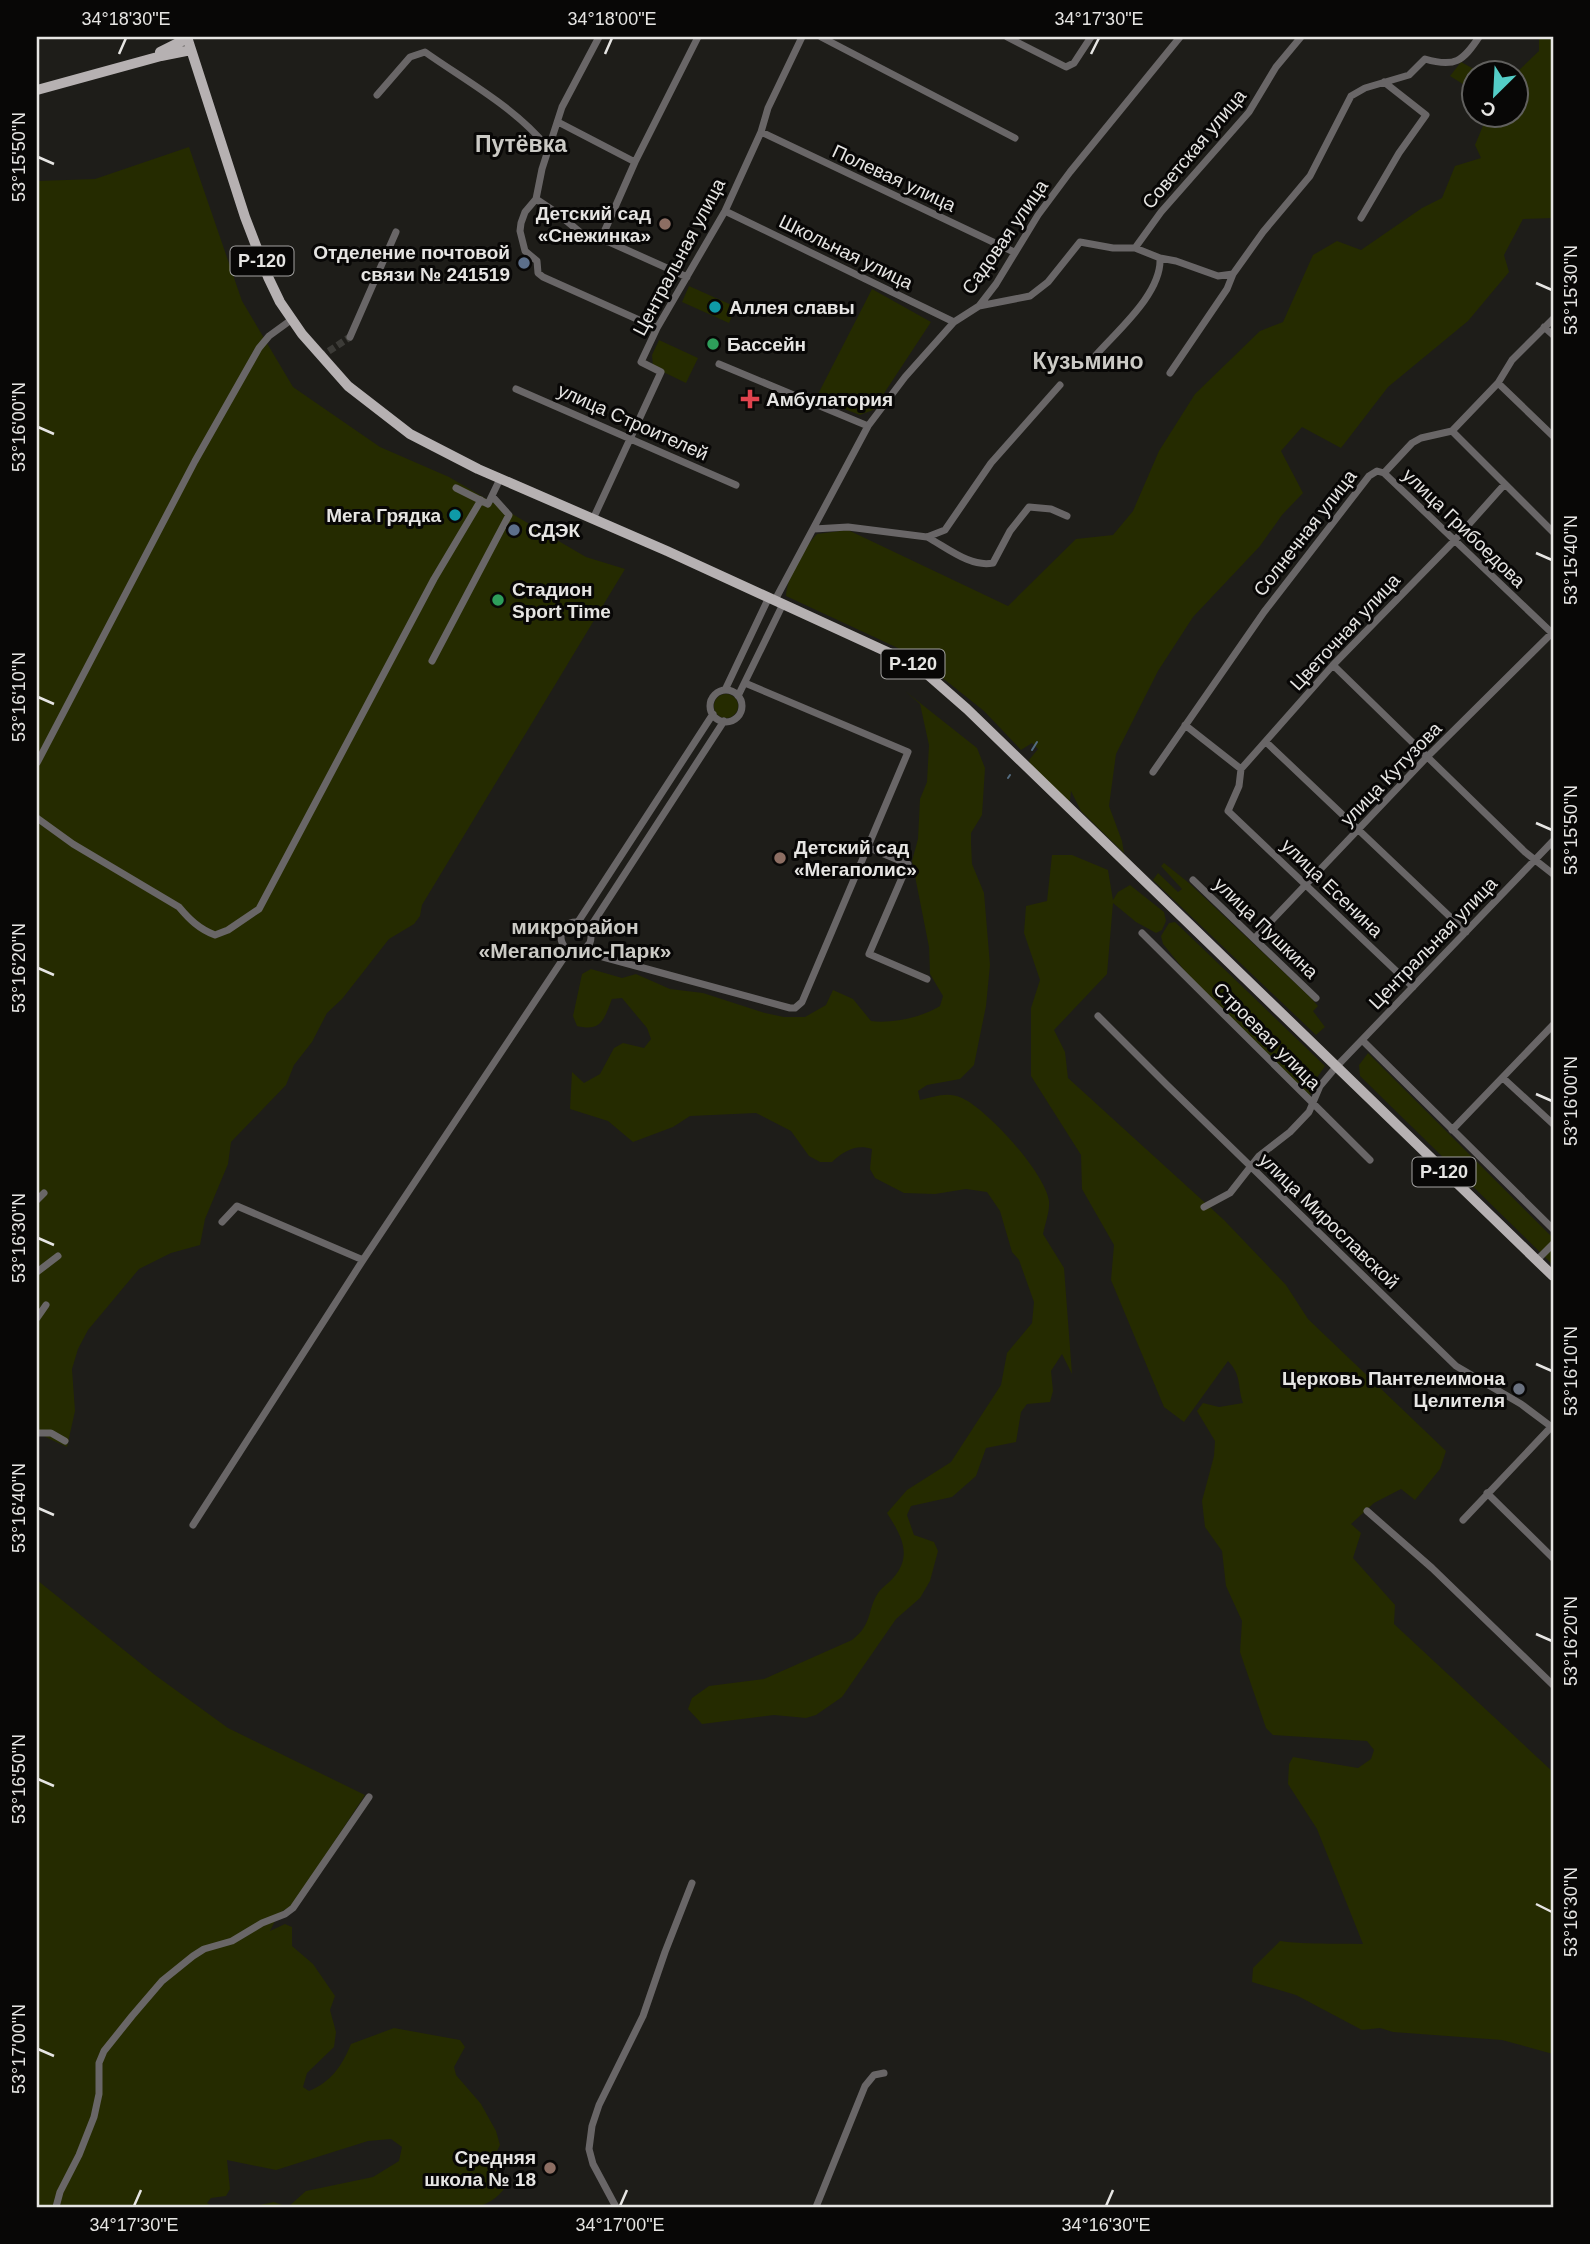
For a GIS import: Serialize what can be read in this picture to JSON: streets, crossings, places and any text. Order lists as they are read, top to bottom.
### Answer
{
  "streets": {
    "main road": ["Р-120"],
    "street": [
      "Советская улица",
      "Полевая улица",
      "Садовая улица",
      "Школьная улица",
      "Центральная улица",
      "улица Строителей",
      "улица Грибоедова",
      "Солнечная улица",
      "Цветочная улица",
      "улица Кутузова",
      "улица Есенина",
      "улица Пушкина",
      "Строевая улица",
      "улица Мирославской"
    ]
  },
  "crossings": [
    ["Полевая улица", "Садовая улица"],
    ["Полевая улица", "Центральная улица"],
    ["Садовая улица", "Школьная улица"],
    ["Садовая улица", "Р-120"],
    ["Школьная улица", "Центральная улица"],
    ["Центральная улица", "Р-120"],
    ["Центральная улица", "улица Строителей"],
    ["Центральная улица", "улица Есенина"],
    ["Центральная улица", "Строевая улица"],
    ["Центральная улица", "улица Мирославской"],
    ["улица Грибоедова", "Солнечная улица"],
    ["улица Грибоедова", "Цветочная улица"],
    ["улица Грибоедова", "улица Кутузова"],
    ["Цветочная улица", "улица Есенина"],
    ["улица Кутузова", "улица Есенина"],
    ["улица Кутузова", "улица Пушкина"]
  ],
  "districts": ["Путёвка", "Кузьмино", "микрорайон «Мегаполис-Парк»"],
  "places": {
    "other": [
      "Детский сад «Снежинка»",
      "Отделение почтовой связи № 241519",
      "Аллея славы",
      "Бассейн",
      "Мега Грядка",
      "СДЭК",
      "Стадион Sport Time",
      "Детский сад «Мегаполис»",
      "Церковь Пантелеимона Целителя",
      "Средняя школа № 18"
    ],
    "health": ["Амбулатория"]
  },
  "north": "bottom left",
  "coordinates": [
    "34°18'30\"E",
    "34°18'00\"E",
    "34°17'30\"E",
    "53°15'50\"N",
    "53°15'30\"N",
    "53°16'00\"N",
    "53°15'40\"N",
    "53°16'10\"N",
    "53°16'20\"N",
    "53°16'30\"N",
    "53°16'40\"N",
    "53°16'50\"N",
    "53°17'00\"N",
    "34°17'00\"E",
    "34°16'30\"E"
  ]
}
